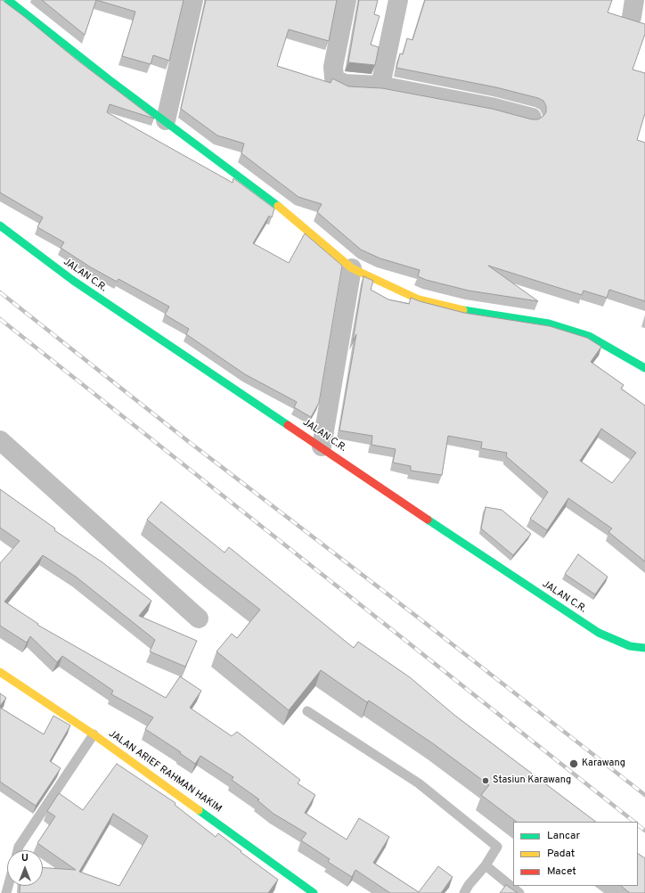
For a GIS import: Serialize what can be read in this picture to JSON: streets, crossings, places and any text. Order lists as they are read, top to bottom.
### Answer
{
  "streets": {
    "street": ["JALAN C.R.", "JALAN ARIEF RAHMAN HAKIM"]
  },
  "places": ["Karawang", "Stasiun Karawang"],
  "legend": ["Lancar", "Padat", "Macet"],
  "north": "top"
}
